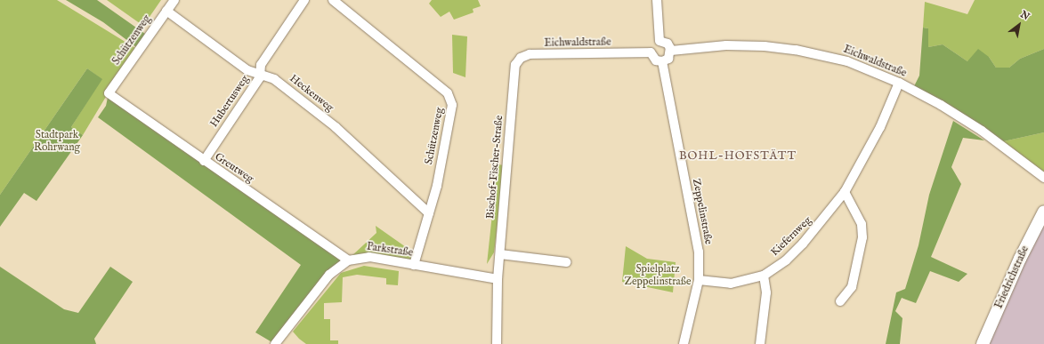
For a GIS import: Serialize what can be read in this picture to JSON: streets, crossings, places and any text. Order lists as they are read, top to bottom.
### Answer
{
  "streets": {
    "main road": ["Friedrichstraße"],
    "street": [
      "Schützenweg",
      "Eichwaldstraße",
      "Heckenweg",
      "Hubertusweg",
      "Bischof-Fischer-Straße",
      "Greutweg",
      "Zeppelinstraße",
      "Kiefernweg",
      "Parkstraße"
    ]
  },
  "crossings": [
    ["Schützenweg", "Heckenweg"],
    ["Schützenweg", "Greutweg"],
    ["Schützenweg", "Parkstraße"],
    ["Eichwaldstraße", "Bischof-Fischer-Straße"],
    ["Eichwaldstraße", "Zeppelinstraße"],
    ["Eichwaldstraße", "Kiefernweg"],
    ["Heckenweg", "Hubertusweg"],
    ["Hubertusweg", "Greutweg"],
    ["Bischof-Fischer-Straße", "Parkstraße"],
    ["Greutweg", "Parkstraße"],
    ["Zeppelinstraße", "Kiefernweg"]
  ],
  "districts": ["BOHL-HOFSTÄTT"],
  "parks": ["Stadtpark Rohrwang", "Spielplatz Zeppelinstraße"],
  "north": "top right"
}
